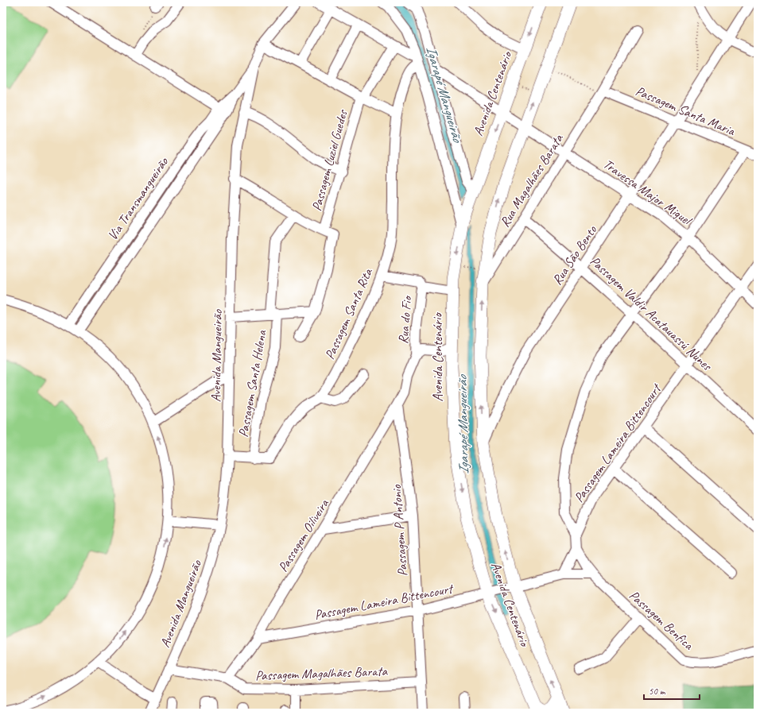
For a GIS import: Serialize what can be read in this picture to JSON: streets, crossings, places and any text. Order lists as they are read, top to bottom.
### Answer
{
  "streets": {
    "main road": ["Avenida Centenário"],
    "street": [
      "Passagem Santa Maria",
      "Passagem Luziel Guedes",
      "Rua Magalhães Barata",
      "Travessa Major Miguel",
      "Via Transmangueirão",
      "Rua São Bento",
      "Passagem Valdir Acatauassú Nunes",
      "Passagem Santa Rita",
      "Rua do Fio",
      "Avenida Mangueirão",
      "Passagem Santa Helena",
      "Passagem Lameira Bittencourt",
      "Passagem P Antonio",
      "Passagem Oiliveira",
      "Passagem Benfica",
      "Passagem Magalhães Barata"
    ]
  },
  "crossings": [
    ["Avenida Centenário", "Rua Magalhães Barata"],
    ["Avenida Centenário", "Travessa Major Miguel"],
    ["Avenida Centenário", "Rua São Bento"],
    ["Avenida Centenário", "Passagem Lameira Bittencourt"],
    ["Passagem Santa Maria", "Rua Magalhães Barata"],
    ["Passagem Santa Maria", "Rua São Bento"],
    ["Rua Magalhães Barata", "Travessa Major Miguel"],
    ["Rua Magalhães Barata", "Passagem Valdir Acatauassú Nunes"],
    ["Travessa Major Miguel", "Rua São Bento"],
    ["Travessa Major Miguel", "Passagem Lameira Bittencourt"],
    ["Via Transmangueirão", "Avenida Mangueirão"],
    ["Rua São Bento", "Passagem Valdir Acatauassú Nunes"],
    ["Passagem Valdir Acatauassú Nunes", "Passagem Lameira Bittencourt"],
    ["Rua do Fio", "Passagem Oiliveira"],
    ["Avenida Mangueirão", "Passagem Magalhães Barata"],
    ["Passagem Lameira Bittencourt", "Passagem P Antonio"],
    ["Passagem Lameira Bittencourt", "Passagem Oiliveira"],
    ["Passagem Lameira Bittencourt", "Passagem Benfica"],
    ["Passagem P Antonio", "Passagem Oiliveira"],
    ["Passagem P Antonio", "Passagem Magalhães Barata"],
    ["Passagem Oiliveira", "Passagem Magalhães Barata"]
  ],
  "water": ["Igarapé Mangueirão"],
  "scale_bar": "50 m"
}
